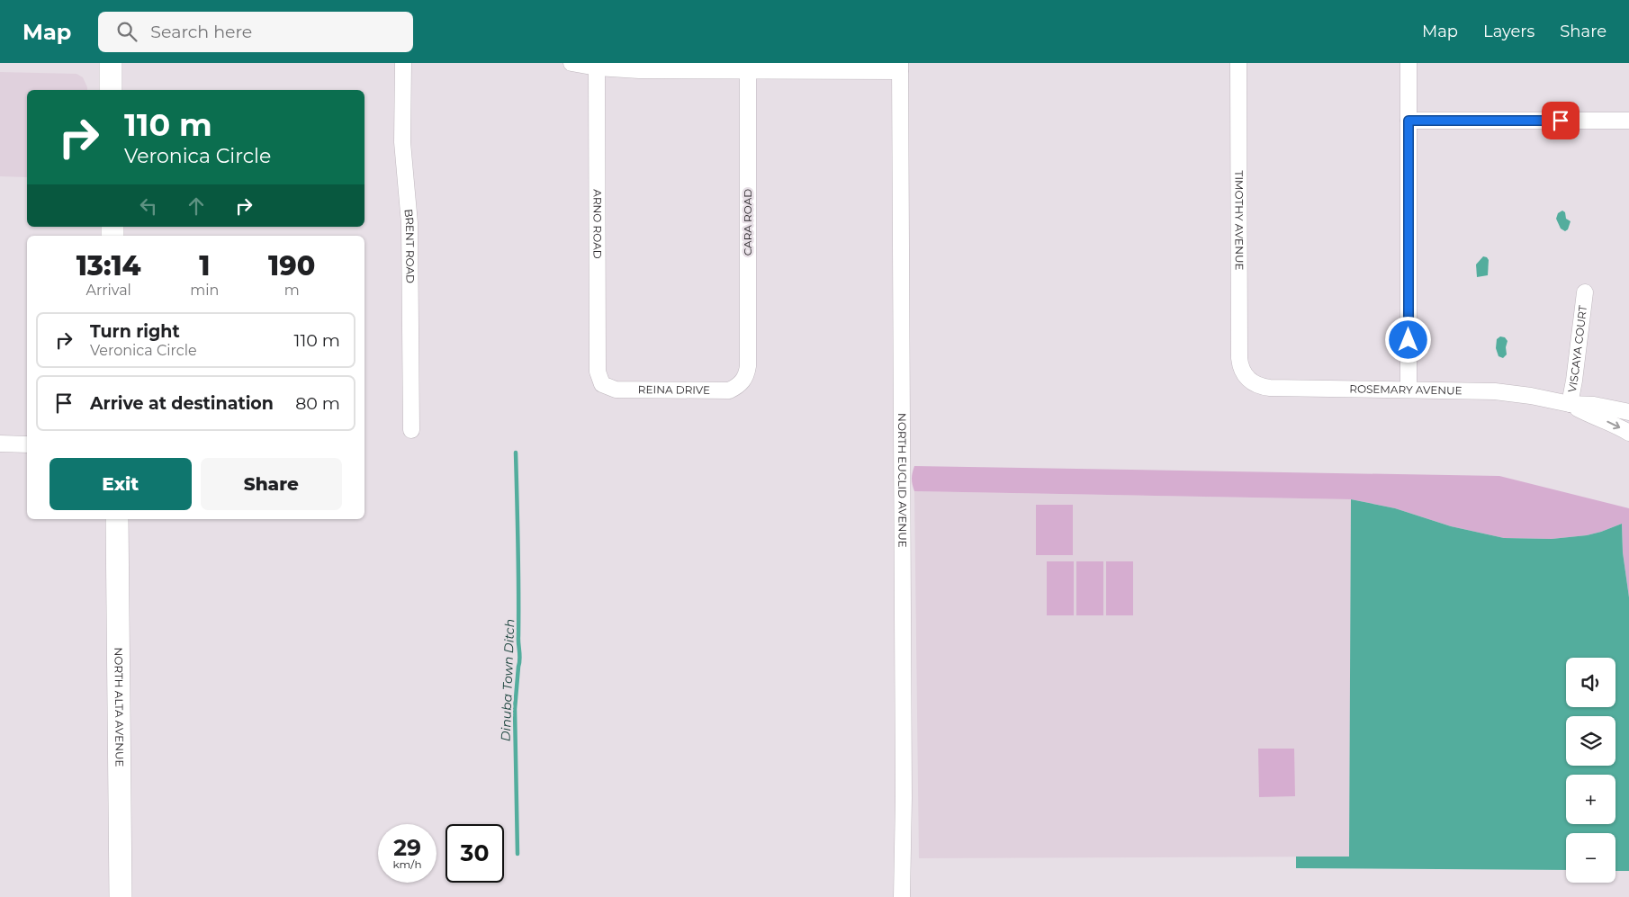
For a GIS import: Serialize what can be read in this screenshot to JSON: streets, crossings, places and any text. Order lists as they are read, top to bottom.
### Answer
{
  "streets": {
    "main road": ["NORTH ALTA AVENUE"],
    "street": [
      "TIMOTHY AVENUE",
      "CARA ROAD",
      "ARNO ROAD",
      "BRENT ROAD",
      "VISCAYA COURT",
      "REINA DRIVE",
      "ROSEMARY AVENUE",
      "NORTH EUCLID AVENUE"
    ]
  },
  "crossings": [
    ["TIMOTHY AVENUE", "ROSEMARY AVENUE"],
    ["CARA ROAD", "REINA DRIVE"],
    ["ARNO ROAD", "REINA DRIVE"],
    ["VISCAYA COURT", "ROSEMARY AVENUE"]
  ],
  "water": ["Dinuba Town Ditch"],
  "page": {
    "header": "Map",
    "search": "Search here",
    "nav": ["Map", "Layers", "Share"],
    "turn": ["110 m", "Veronica Circle"],
    "eta": [
      "13:14",
      "Arrival",
      "1",
      "min",
      "190",
      "m"
    ],
    "list": [
      {
        "name": "Turn right",
        "note": "Veronica Circle",
        "value": "110 m"
      },
      {
        "name": "Arrive at destination",
        "value": "80 m"
      }
    ],
    "buttons": ["Exit", "Share"],
    "map_buttons": ["+", "−"],
    "speed": "29 km/h",
    "limit": "30"
  }
}
